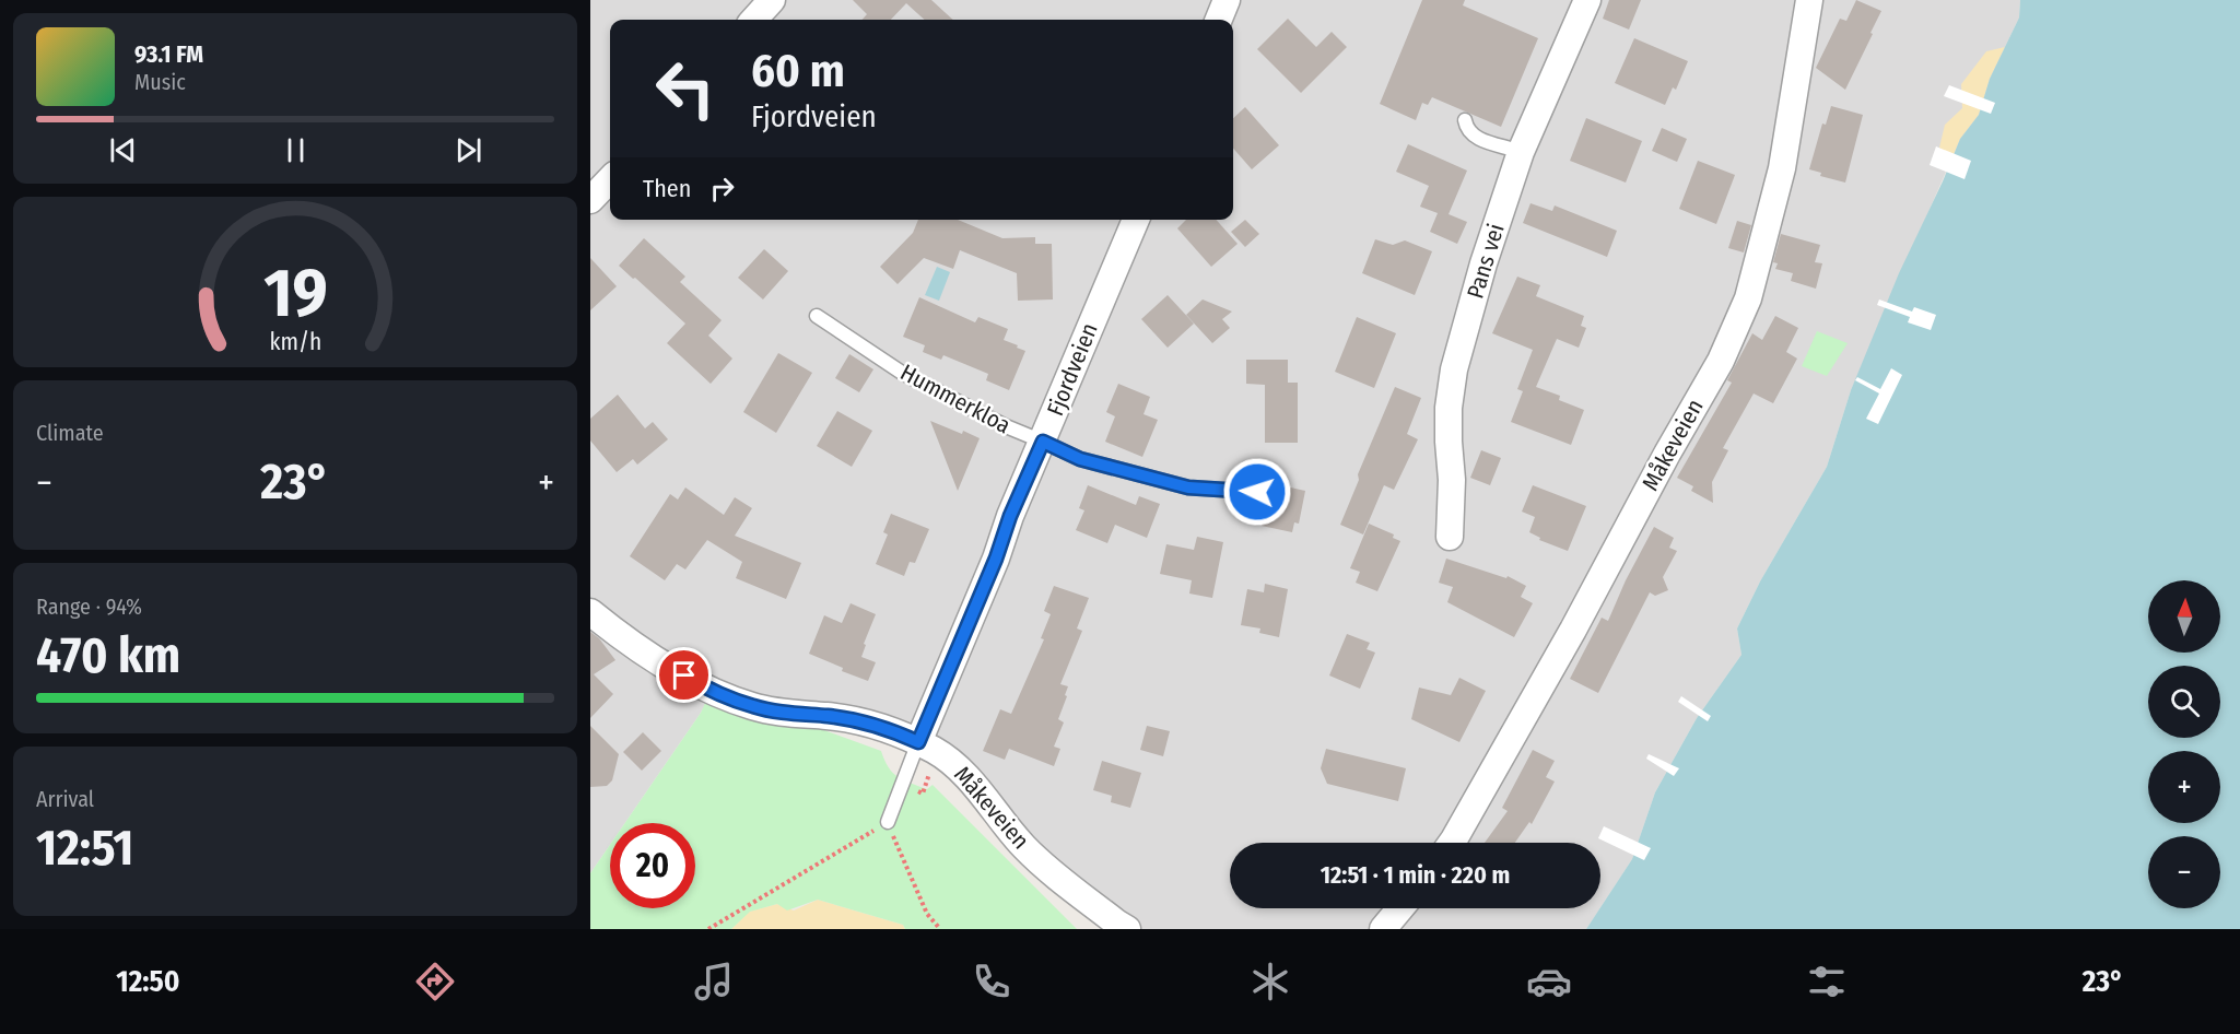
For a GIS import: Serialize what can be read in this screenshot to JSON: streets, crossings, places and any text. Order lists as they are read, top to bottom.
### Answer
{
  "streets": {
    "street": ["Pans vei", "Fjordveien", "Måkeveien"],
    "lane": ["Hummerkloa"]
  },
  "crossings": [
    ["Fjordveien", "Hummerkloa"],
    ["Fjordveien", "Måkeveien"]
  ],
  "north": "top",
  "page": {
    "turn": ["60 m", "Fjordveien"],
    "song": ["93.1 FM", "Music"],
    "then": "Then",
    "tile": [
      "Climate",
      ["Range · 94%", "470 km"],
      ["Arrival", "12:51"]
    ],
    "heat": ["−", "23°", "+"],
    "map_buttons": ["+", "−"],
    "limit": "20",
    "trip": "12:51 · 1 min · 220 m",
    "tabs": ["12:50", "23°"],
    "gauge": ["19", "km/h"]
  }
}
